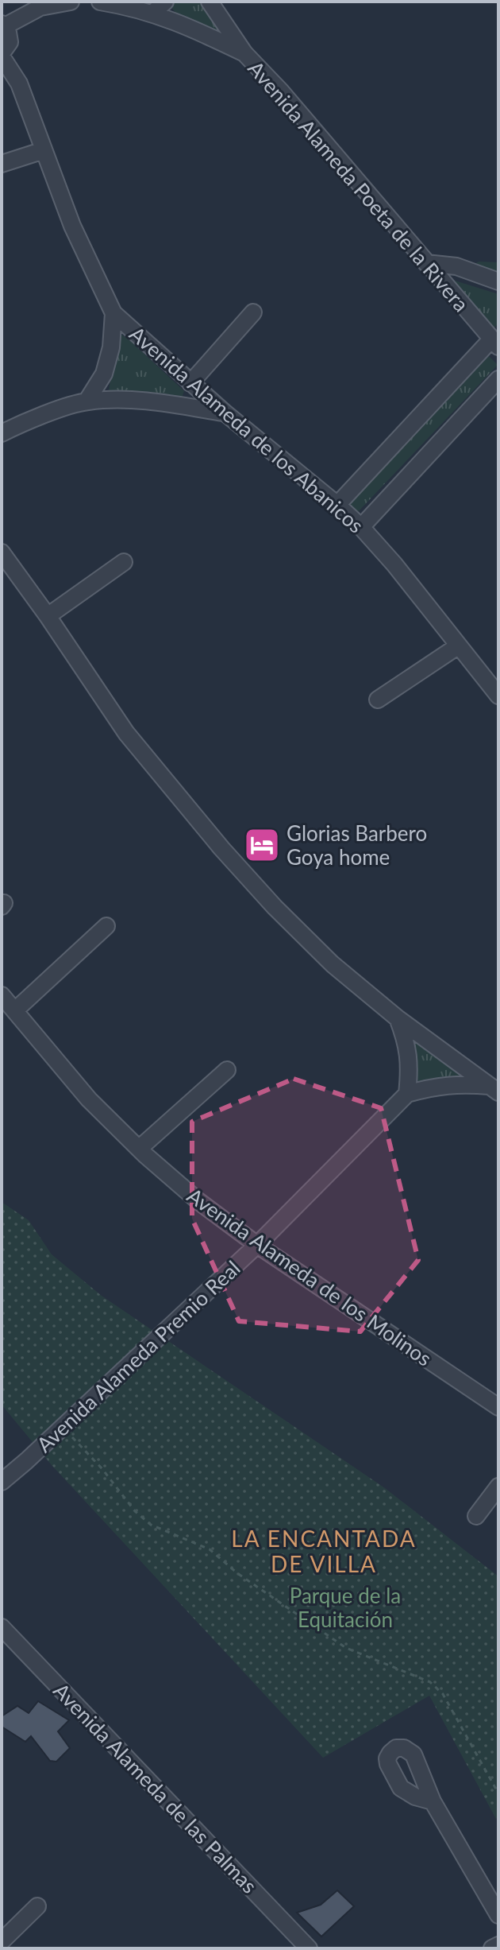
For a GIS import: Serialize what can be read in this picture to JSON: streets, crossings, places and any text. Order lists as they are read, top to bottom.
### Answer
{
  "streets": {
    "street": [
      "Avenida Alameda Poeta de la Rivera",
      "Avenida Alameda de los Abanicos",
      "Avenida Alameda de los Molinos",
      "Avenida Alameda Premio Real",
      "Avenida Alameda de las Palmas"
    ]
  },
  "crossings": [
    ["Avenida Alameda de los Molinos", "Avenida Alameda Premio Real"]
  ],
  "districts": ["LA ENCANTADA DE VILLA"],
  "parks": ["Parque de la Equitación"],
  "places": {
    "hotel": ["Glorias Barbero Goya home"]
  }
}
